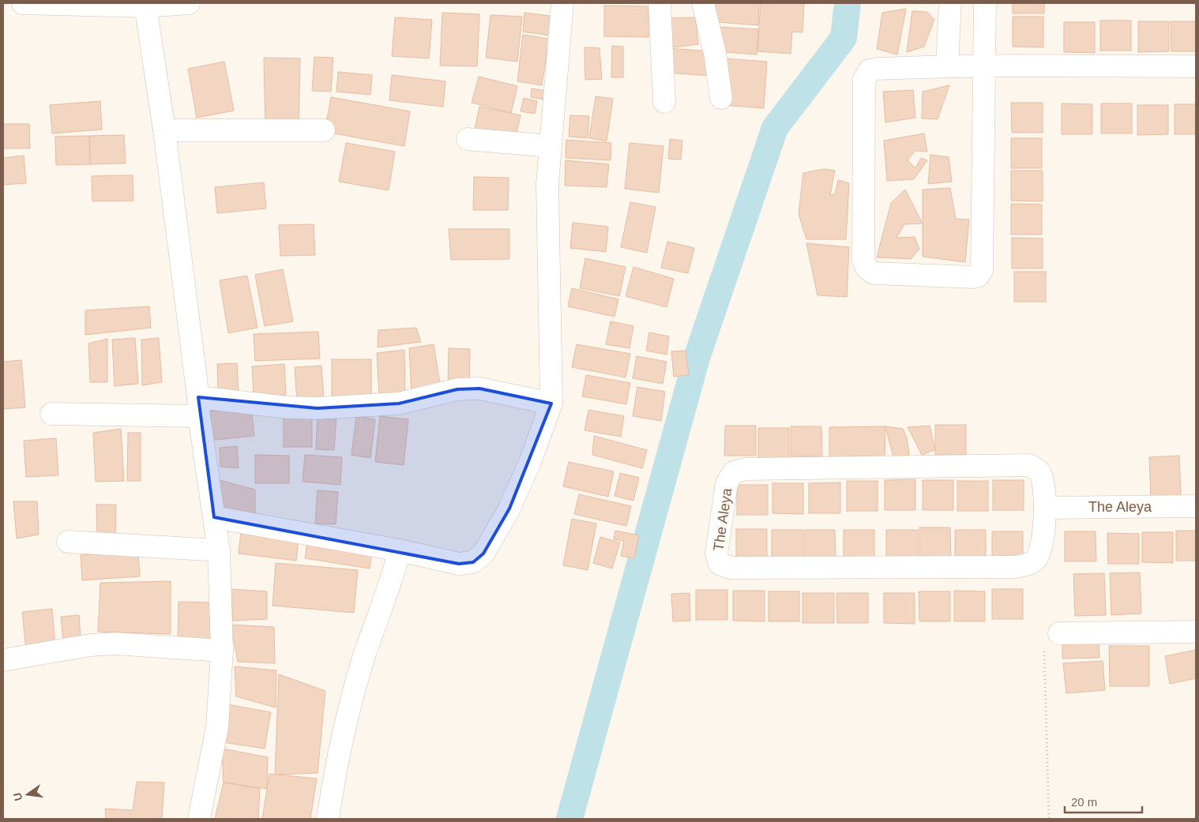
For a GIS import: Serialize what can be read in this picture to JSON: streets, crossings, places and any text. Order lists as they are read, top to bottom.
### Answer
{
  "streets": {
    "street": ["The Aleya"]
  },
  "scale_bar": "20 m",
  "north": "left"
}
